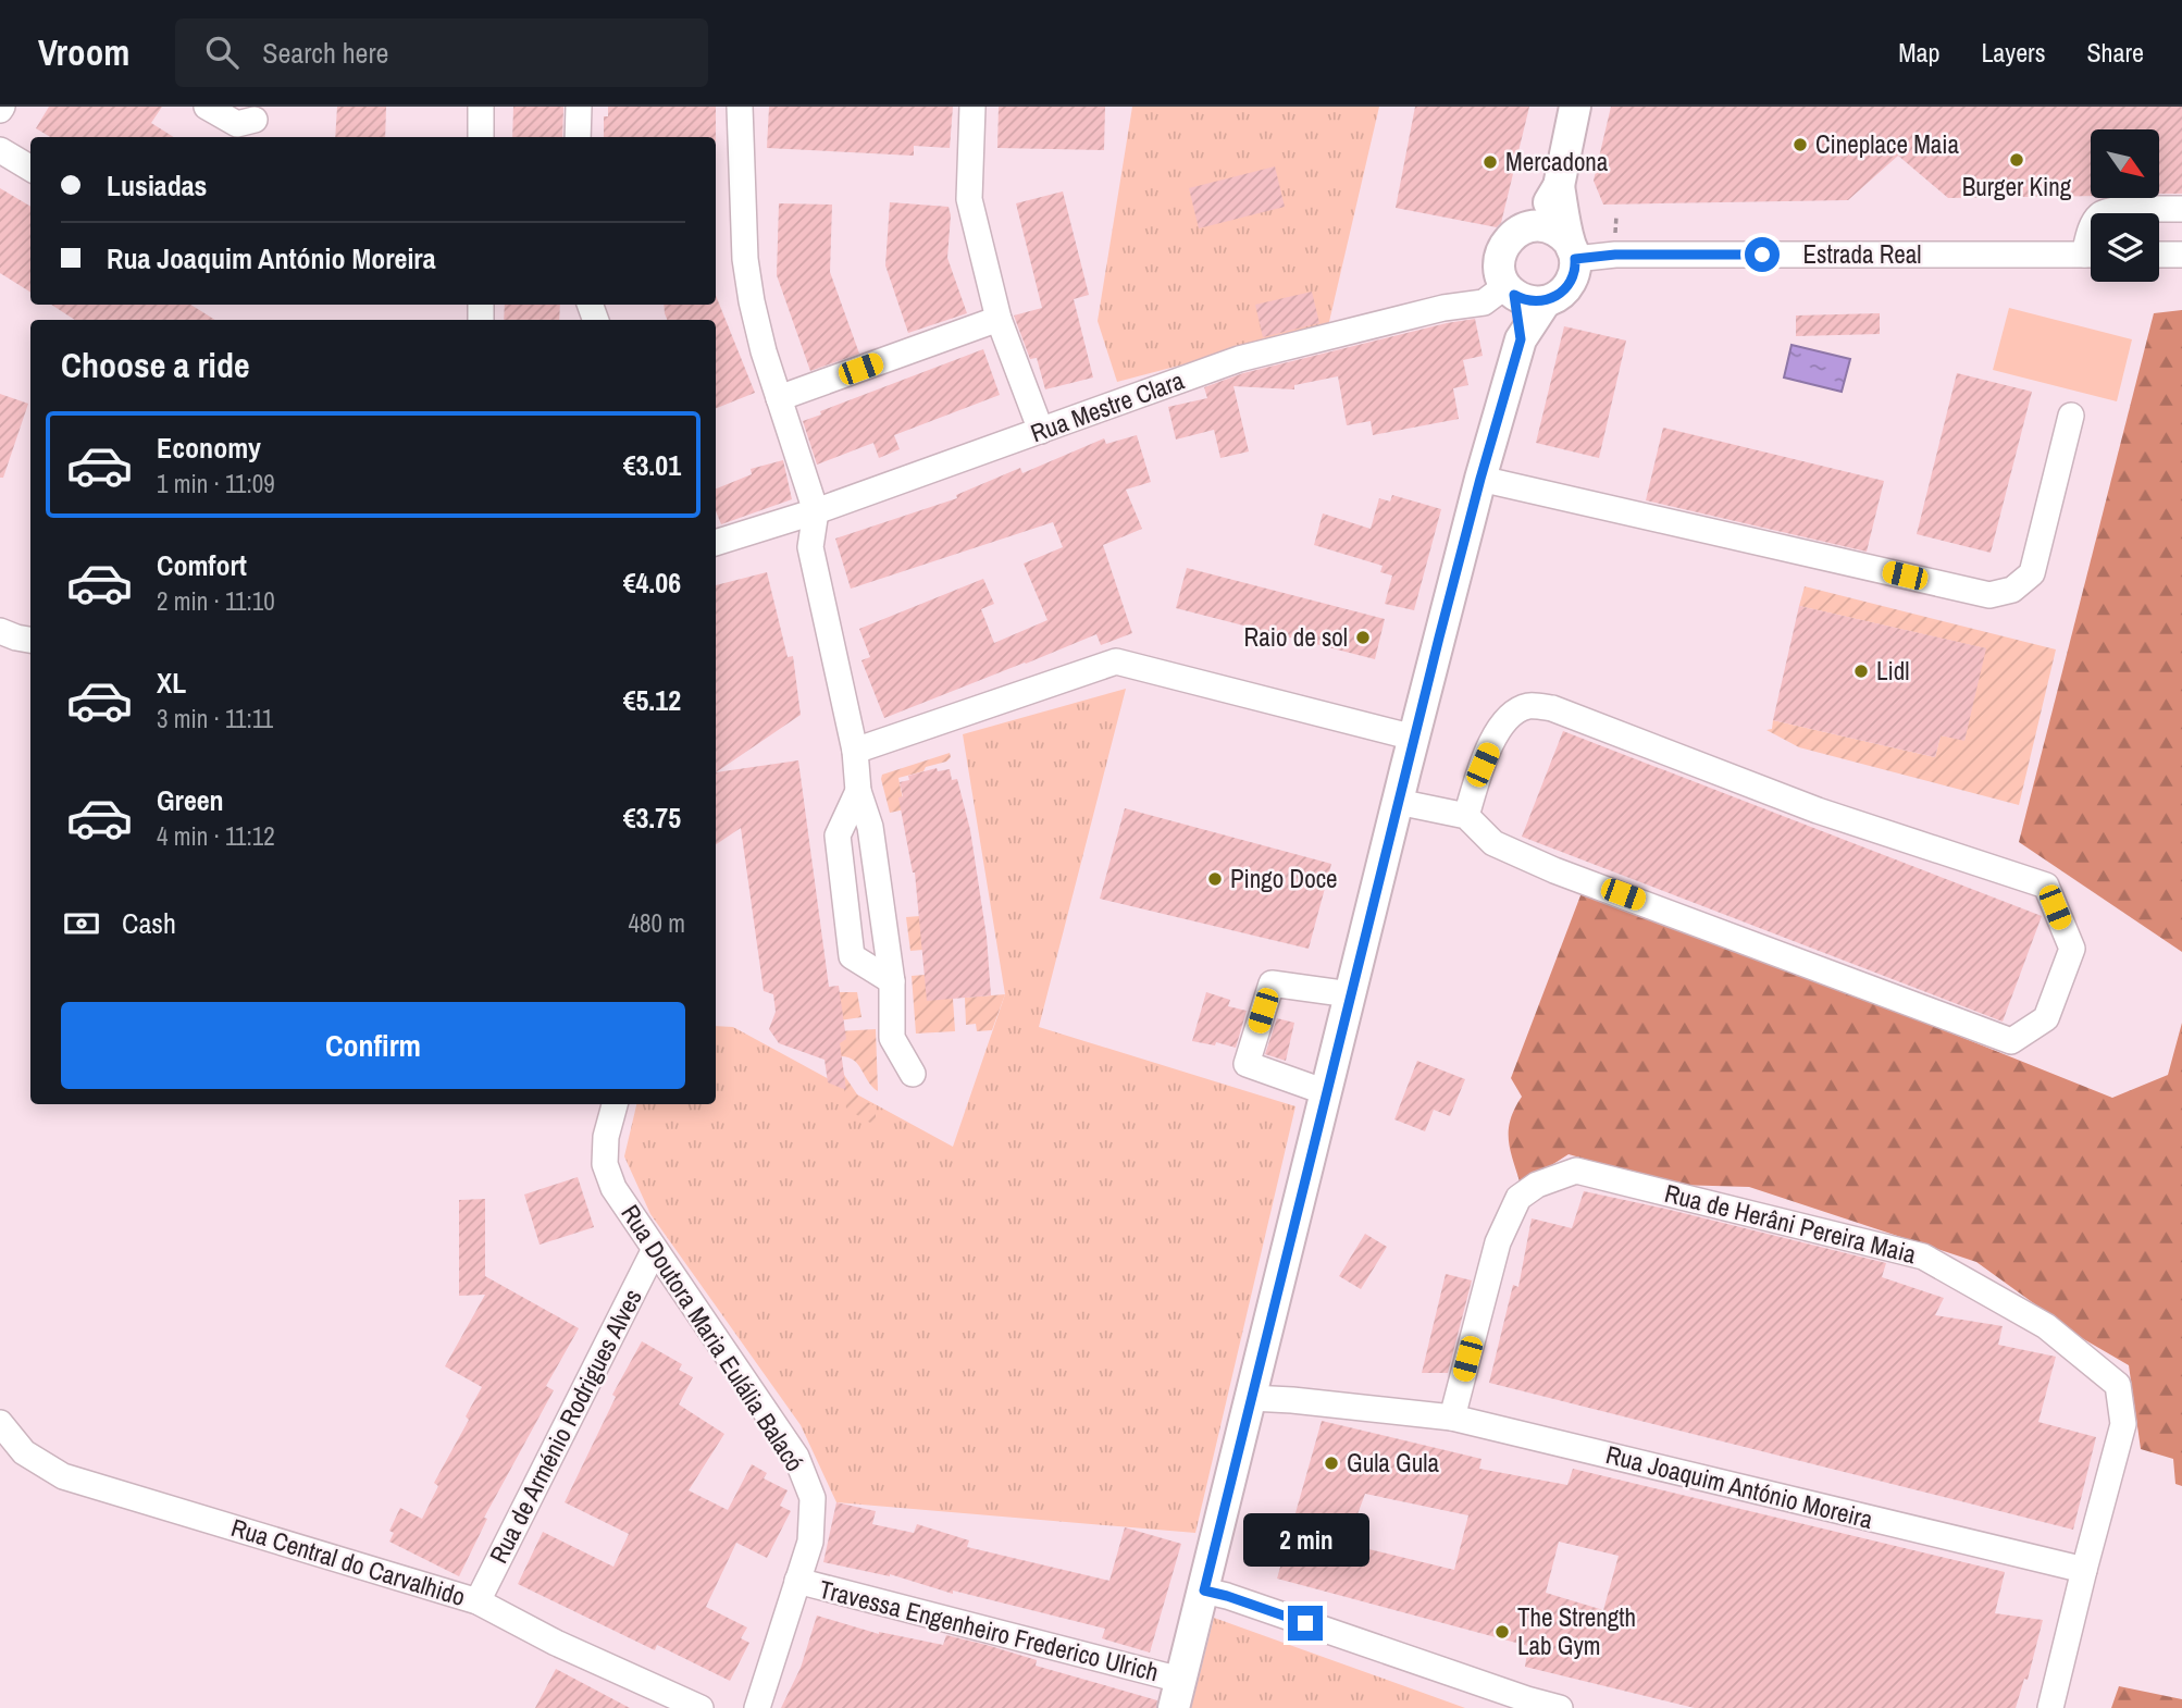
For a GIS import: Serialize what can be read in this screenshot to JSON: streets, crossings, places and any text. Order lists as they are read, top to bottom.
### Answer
{
  "streets": {
    "street": [
      "Estrada Real",
      "Rua Mestre Clara",
      "Rua de Herâni Pereira Maia",
      "Rua Doutora Maria Eulália Balacó",
      "Rua de Arménio Rodrigues Alves",
      "Rua Joaquim António Moreira",
      "Rua Central do Carvalhido",
      "Travessa Engenheiro Frederico Ulrich"
    ]
  },
  "crossings": [
    ["Estrada Real", "Rua Mestre Clara"],
    ["Rua de Herâni Pereira Maia", "Rua Joaquim António Moreira"],
    ["Rua Doutora Maria Eulália Balacó", "Rua de Arménio Rodrigues Alves"],
    ["Rua Doutora Maria Eulália Balacó", "Travessa Engenheiro Frederico Ulrich"],
    ["Rua de Arménio Rodrigues Alves", "Rua Central do Carvalhido"]
  ],
  "places": [
    "Cineplace Maia",
    "Burger King",
    "Mercadona",
    "Raio de sol",
    "Lidl",
    "Pingo Doce",
    "Gula Gula",
    "The Strength Lab Gym"
  ],
  "north": "bottom right",
  "page": {
    "header": "Vroom",
    "search": "Search here",
    "nav": ["Map", "Layers", "Share"],
    "banner": ["Lusiadas", "Rua Joaquim António Moreira"],
    "heading": "Choose a ride",
    "list": [
      {
        "name": "Economy",
        "note": "1 min · 11:09",
        "value": "€3.01"
      },
      {
        "name": "Comfort",
        "note": "2 min · 11:10",
        "value": "€4.06"
      },
      {
        "name": "XL",
        "note": "3 min · 11:11",
        "value": "€5.12"
      },
      {
        "name": "Green",
        "note": "4 min · 11:12",
        "value": "€3.75"
      }
    ],
    "pay": ["Cash", "480 m"],
    "buttons": "Confirm",
    "bubble": "2 min"
  }
}
